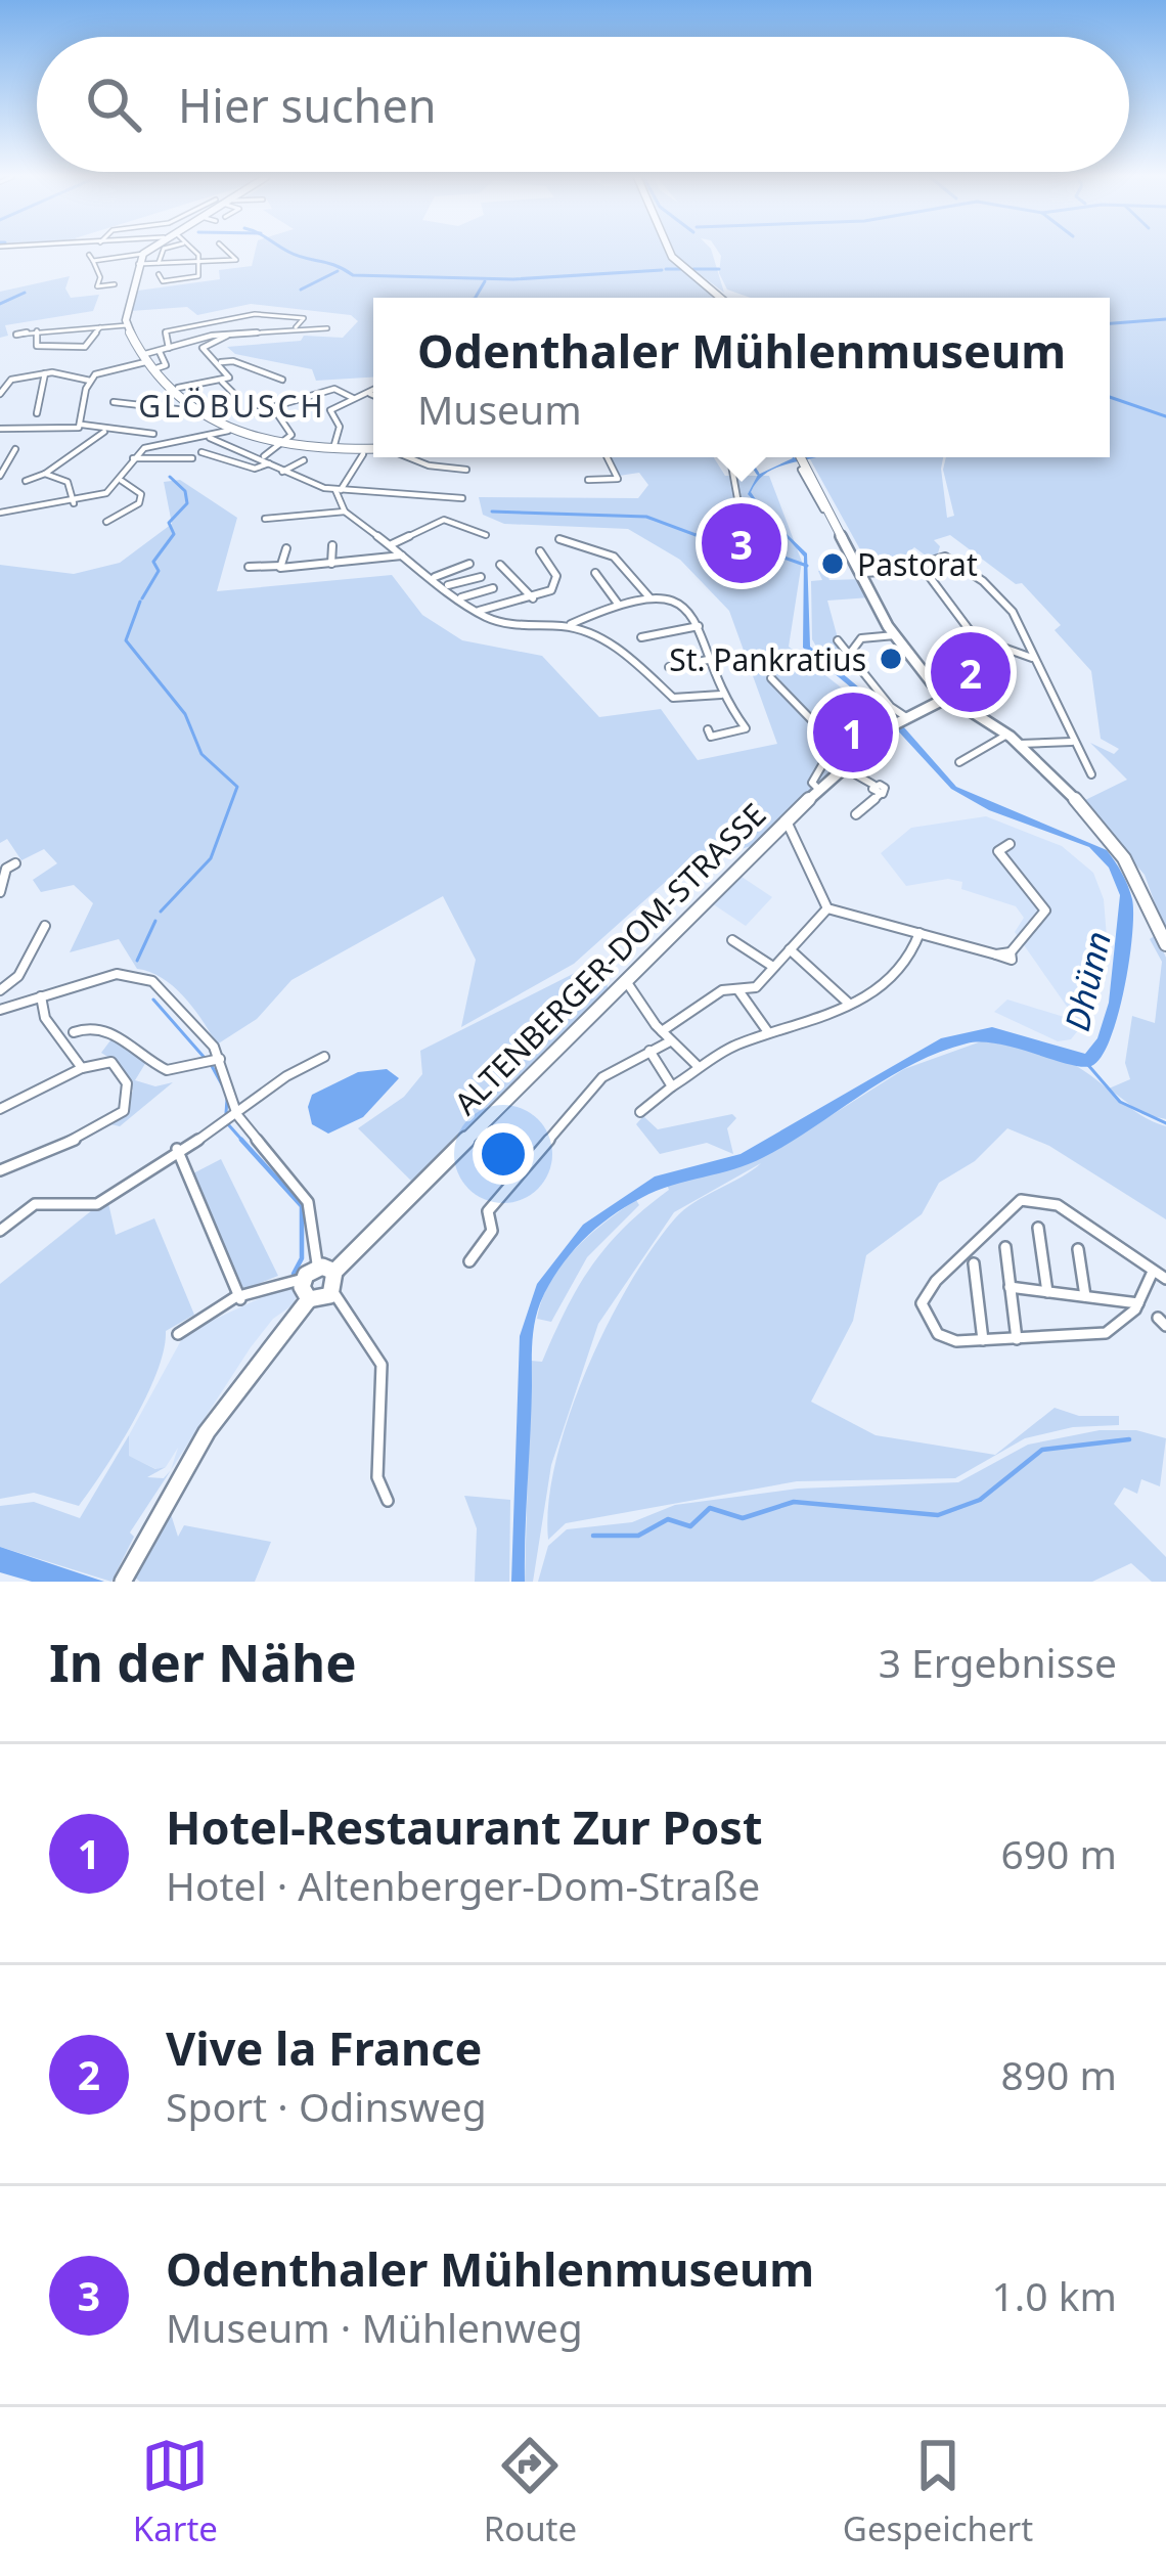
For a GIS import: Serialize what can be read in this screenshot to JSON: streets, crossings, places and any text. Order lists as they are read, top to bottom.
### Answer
{
  "streets": {
    "main road": ["ALTENBERGER-DOM-STRASSE"]
  },
  "districts": ["GLÖBUSCH"],
  "water": ["Dhünn"],
  "places": ["Pastorat", "St. Pankratius"],
  "page": {
    "search": "Hier suchen",
    "popup": ["Odenthaler Mühlenmuseum", "Museum"],
    "pins": ["3", "2", "1"],
    "heading": ["In der Nähe", "3 Ergebnisse"],
    "list": [
      {
        "mark": "1",
        "name": "Hotel-Restaurant Zur Post",
        "note": "Hotel · Altenberger-Dom-Straße",
        "value": "690 m"
      },
      {
        "mark": "2",
        "name": "Vive la France",
        "note": "Sport · Odinsweg",
        "value": "890 m"
      },
      {
        "mark": "3",
        "name": "Odenthaler Mühlenmuseum",
        "note": "Museum · Mühlenweg",
        "value": "1.0 km"
      }
    ],
    "nav": ["Karte", "Route", "Gespeichert"]
  }
}
